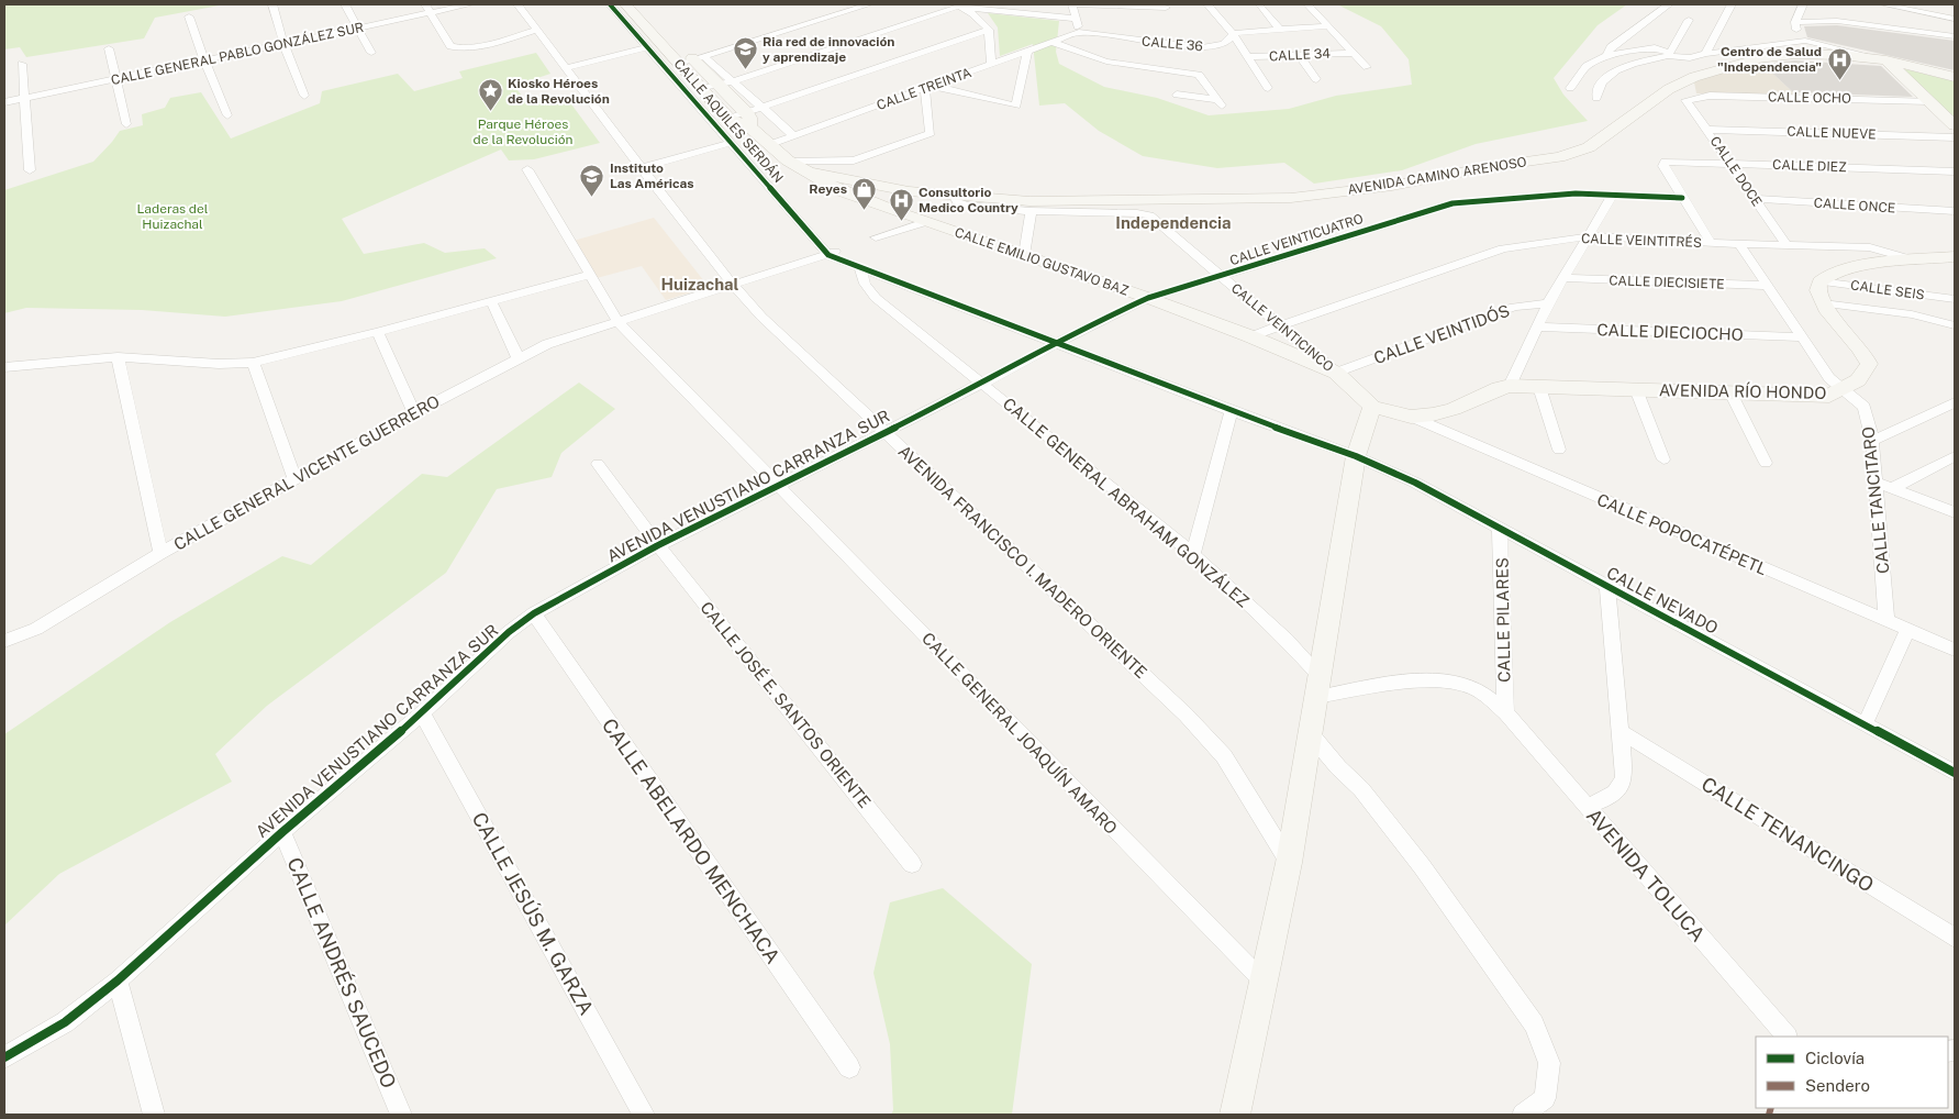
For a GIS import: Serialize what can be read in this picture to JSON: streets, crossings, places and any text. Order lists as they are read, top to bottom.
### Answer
{
  "streets": {
    "main road": [
      "AVENIDA CAMINO ARENOSO",
      "CALLE EMILIO GUSTAVO BAZ",
      "CALLE VEINTICINCO",
      "AVENIDA RÍO HONDO"
    ],
    "street": [
      "CALLE 36",
      "CALLE GENERAL PABLO GONZÁLEZ SUR",
      "CALLE 34",
      "CALLE TREINTA",
      "CALLE OCHO",
      "CALLE AQUILES SERDÁN",
      "CALLE NUEVE",
      "CALLE DIEZ",
      "CALLE DOCE",
      "CALLE ONCE",
      "CALLE VEINTICUATRO",
      "CALLE VEINTITRÉS",
      "CALLE DIECISIETE",
      "CALLE SEIS",
      "CALLE DIECIOCHO",
      "CALLE VEINTIDÓS",
      "CALLE GENERAL VICENTE GUERRERO",
      "AVENIDA VENUSTIANO CARRANZA SUR",
      "CALLE TANCITARO",
      "CALLE GENERAL ABRAHAM GONZÁLEZ",
      "CALLE POPOCATÉPETL",
      "AVENIDA FRANCISCO I. MADERO ORIENTE",
      "CALLE NEVADO",
      "CALLE PILARES",
      "CALLE JOSÉ E. SANTOS ORIENTE",
      "CALLE GENERAL JOAQUÍN AMARO",
      "CALLE TENANCINGO",
      "CALLE ABELARDO MENCHACA",
      "AVENIDA TOLUCA",
      "CALLE JESÚS M. GARZA",
      "CALLE ANDRÉS SAUCEDO"
    ]
  },
  "crossings": [
    ["CALLE 36", "CALLE TREINTA"],
    ["CALLE TREINTA", "AVENIDA CAMINO ARENOSO"],
    ["CALLE OCHO", "CALLE DOCE"],
    ["CALLE AQUILES SERDÁN", "CALLE GENERAL VICENTE GUERRERO"],
    ["CALLE AQUILES SERDÁN", "CALLE NEVADO"],
    ["CALLE NUEVE", "CALLE DOCE"],
    ["CALLE DIEZ", "CALLE DOCE"],
    ["CALLE DIEZ", "CALLE VEINTICUATRO"],
    ["CALLE DOCE", "CALLE ONCE"],
    ["CALLE DOCE", "CALLE VEINTITRÉS"],
    ["AVENIDA CAMINO ARENOSO", "CALLE EMILIO GUSTAVO BAZ"],
    ["CALLE VEINTICUATRO", "CALLE EMILIO GUSTAVO BAZ"],
    ["CALLE VEINTICUATRO", "CALLE VEINTICINCO"],
    ["CALLE VEINTICUATRO", "AVENIDA VENUSTIANO CARRANZA SUR"],
    ["CALLE VEINTITRÉS", "CALLE EMILIO GUSTAVO BAZ"],
    ["CALLE VEINTITRÉS", "CALLE VEINTICINCO"],
    ["CALLE VEINTITRÉS", "CALLE TANCITARO"],
    ["CALLE EMILIO GUSTAVO BAZ", "CALLE VEINTICINCO"],
    ["CALLE EMILIO GUSTAVO BAZ", "CALLE VEINTIDÓS"],
    ["CALLE EMILIO GUSTAVO BAZ", "AVENIDA VENUSTIANO CARRANZA SUR"],
    ["CALLE DIECISIETE", "CALLE TANCITARO"],
    ["CALLE SEIS", "AVENIDA RÍO HONDO"],
    ["CALLE VEINTICINCO", "CALLE VEINTIDÓS"],
    ["CALLE VEINTICINCO", "AVENIDA RÍO HONDO"],
    ["CALLE DIECIOCHO", "CALLE TANCITARO"],
    ["AVENIDA RÍO HONDO", "CALLE TANCITARO"],
    ["AVENIDA RÍO HONDO", "CALLE POPOCATÉPETL"],
    ["CALLE GENERAL VICENTE GUERRERO", "AVENIDA FRANCISCO I. MADERO ORIENTE"],
    ["CALLE GENERAL VICENTE GUERRERO", "CALLE NEVADO"],
    ["CALLE GENERAL VICENTE GUERRERO", "CALLE GENERAL JOAQUÍN AMARO"],
    ["AVENIDA VENUSTIANO CARRANZA SUR", "CALLE GENERAL ABRAHAM GONZÁLEZ"],
    ["AVENIDA VENUSTIANO CARRANZA SUR", "AVENIDA FRANCISCO I. MADERO ORIENTE"],
    ["AVENIDA VENUSTIANO CARRANZA SUR", "CALLE NEVADO"],
    ["AVENIDA VENUSTIANO CARRANZA SUR", "CALLE JOSÉ E. SANTOS ORIENTE"],
    ["AVENIDA VENUSTIANO CARRANZA SUR", "CALLE GENERAL JOAQUÍN AMARO"],
    ["AVENIDA VENUSTIANO CARRANZA SUR", "CALLE ABELARDO MENCHACA"],
    ["AVENIDA VENUSTIANO CARRANZA SUR", "CALLE JESÚS M. GARZA"],
    ["AVENIDA VENUSTIANO CARRANZA SUR", "CALLE ANDRÉS SAUCEDO"],
    ["CALLE TANCITARO", "CALLE POPOCATÉPETL"],
    ["CALLE GENERAL ABRAHAM GONZÁLEZ", "CALLE NEVADO"],
    ["CALLE NEVADO", "CALLE PILARES"],
    ["CALLE PILARES", "AVENIDA TOLUCA"]
  ],
  "districts": ["Independencia", "Huizachal"],
  "parks": ["Parque Héroes de la Revolución", "Laderas del Huizachal"],
  "places": {
    "school or university": ["Ria red de innovación y aprendizaje", "Instituto Las Américas"],
    "hospital": ["Centro de Salud \"Independencia\"", "Consultorio Medico Country"],
    "place": ["Kiosko Héroes de la Revolución"],
    "shop": ["Reyes"]
  },
  "legend": ["Ciclovía", "Sendero"]
}
